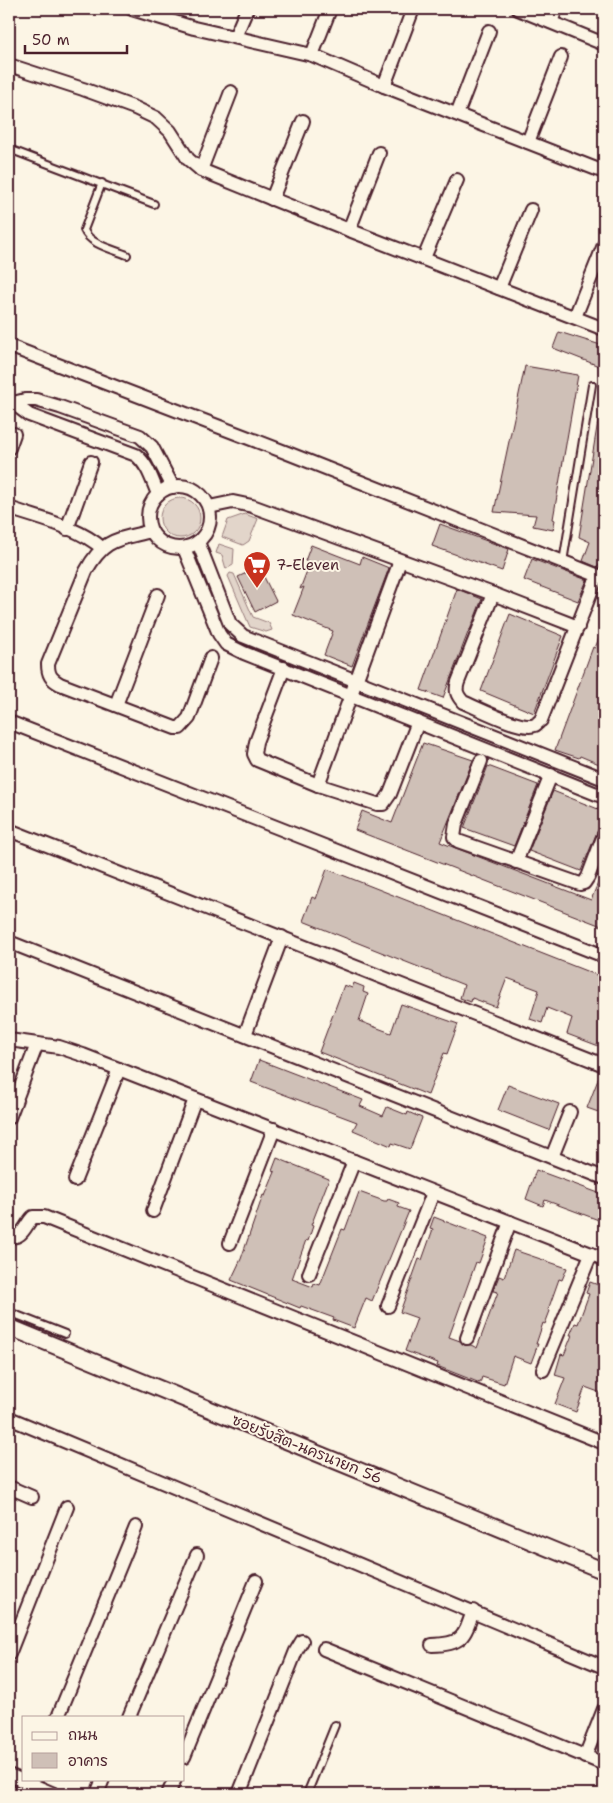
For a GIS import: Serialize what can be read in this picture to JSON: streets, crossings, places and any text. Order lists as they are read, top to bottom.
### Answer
{
  "streets": {
    "street": ["ซอยรังสิต-นครนายก 56"]
  },
  "places": {
    "supermarket": ["7-Eleven"]
  },
  "legend": ["ถนน", "อาคาร"],
  "scale_bar": "50 m"
}
